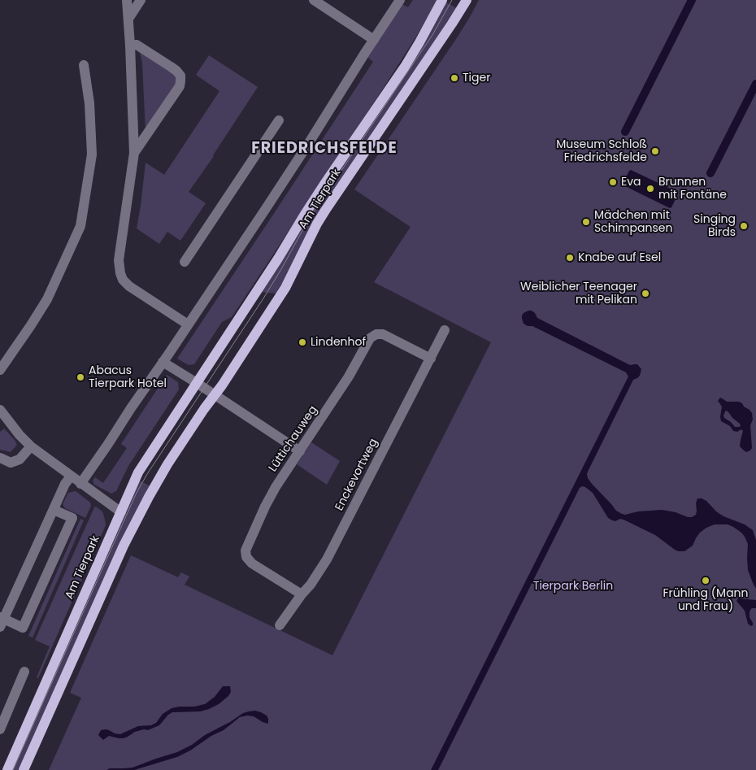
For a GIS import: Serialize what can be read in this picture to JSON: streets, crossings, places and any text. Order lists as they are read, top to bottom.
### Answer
{
  "streets": {
    "main road": ["Am Tierpark"],
    "street": ["Lüttichauweg", "Enckevortweg"]
  },
  "crossings": [
    ["Lüttichauweg", "Enckevortweg"]
  ],
  "districts": ["FRIEDRICHSFELDE"],
  "parks": ["Tierpark Berlin"],
  "places": [
    "Tiger",
    "Museum Schloß Friedrichsfelde",
    "Eva",
    "Brunnen mit Fontäne",
    "Mädchen mit Schimpansen",
    "Singing Birds",
    "Knabe auf Esel",
    "Weiblicher Teenager mit Pelikan",
    "Lindenhof",
    "Abacus Tierpark Hotel",
    "Frühling (Mann und Frau)"
  ]
}
